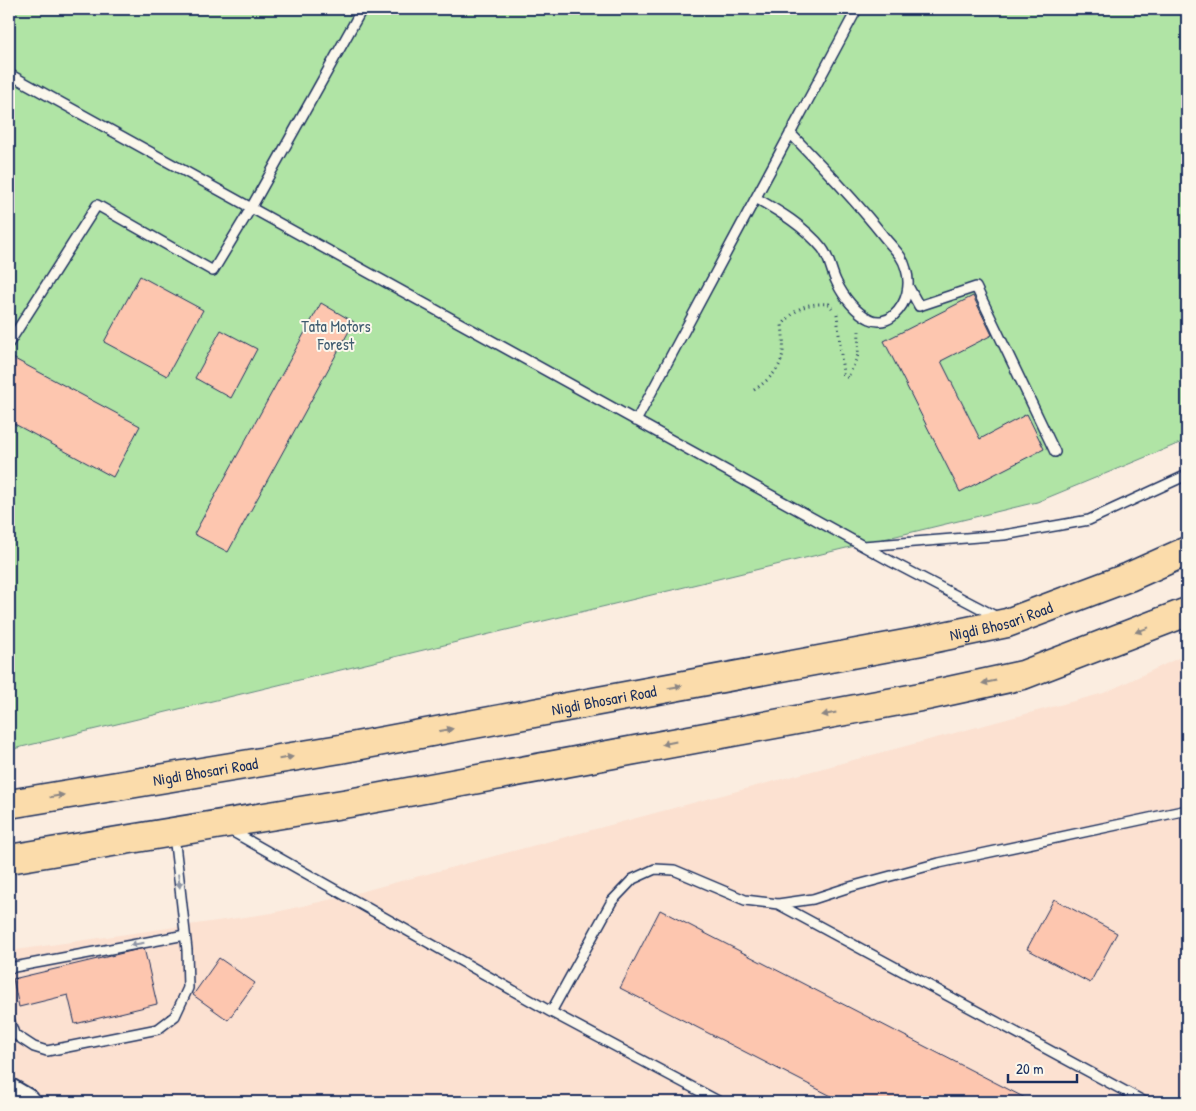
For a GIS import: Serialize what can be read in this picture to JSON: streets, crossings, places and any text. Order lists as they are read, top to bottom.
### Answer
{
  "streets": {
    "main road": ["Nigdi Bhosari Road"]
  },
  "parks": ["Tata Motors Forest"],
  "scale_bar": "20 m"
}
